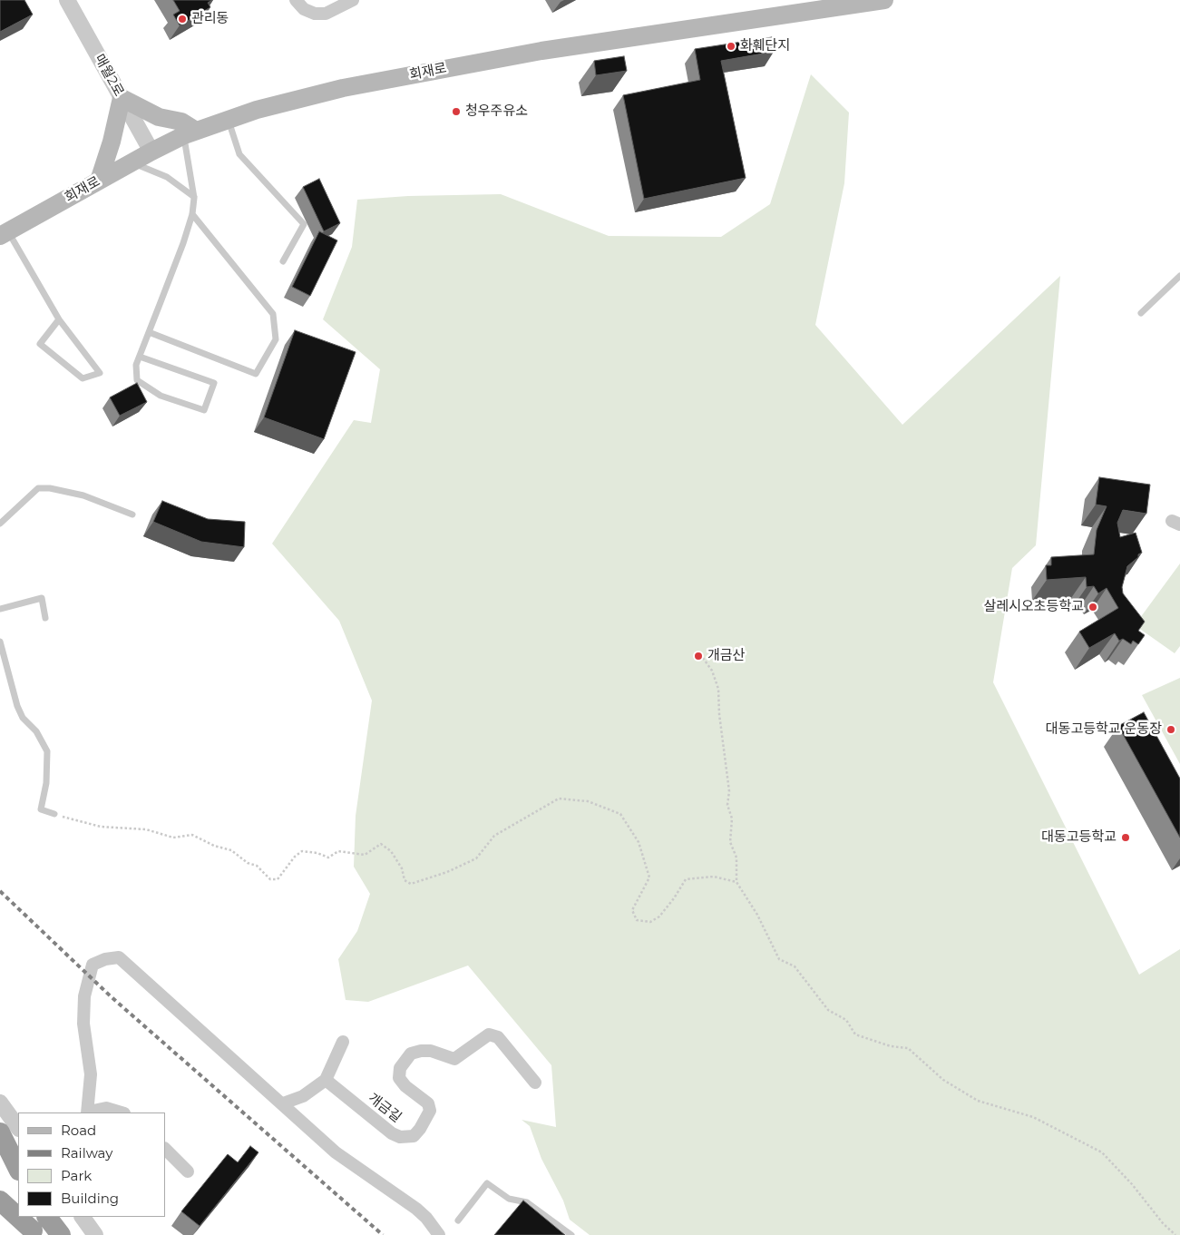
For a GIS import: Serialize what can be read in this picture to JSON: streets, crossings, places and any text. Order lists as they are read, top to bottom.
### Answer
{
  "streets": {
    "main road": ["회재로"],
    "street": ["매월2로", "개금길"]
  },
  "crossings": [
    ["회재로", "매월2로"]
  ],
  "places": [
    "관리동",
    "화훼단지",
    "청우주유소",
    "살레시오초등학교",
    "개금산",
    "대동고등학교 운동장",
    "대동고등학교"
  ],
  "legend": [
    "Road",
    "Railway",
    "Park",
    "Building"
  ]
}
